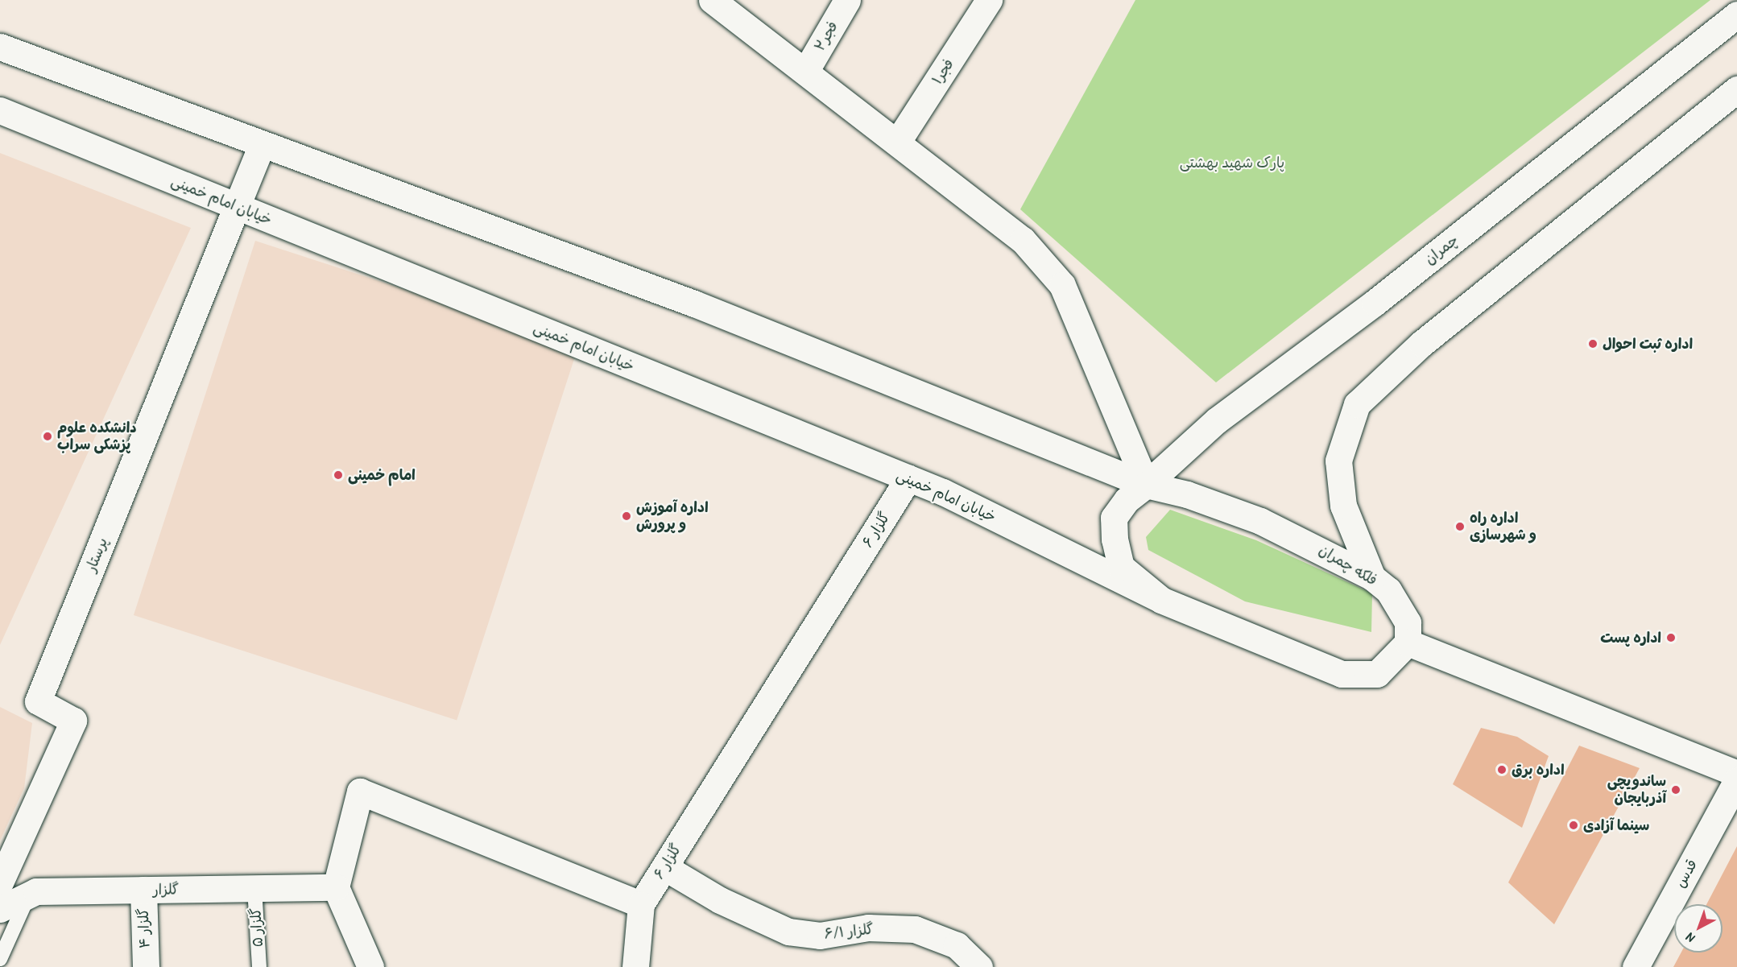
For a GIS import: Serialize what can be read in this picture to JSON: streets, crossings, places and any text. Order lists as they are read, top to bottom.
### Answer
{
  "streets": {
    "main road": [
      "فجر۲",
      "فجر۱",
      "خیابان امام خمینی",
      "چمران",
      "گلزار ۶",
      "پرستار",
      "فلکه چمران",
      "قدس",
      "گلزار",
      "گلزار ۴",
      "گلزار ۶/۱"
    ],
    "lane": ["گلزار ۵"]
  },
  "crossings": [
    ["خیابان امام خمینی", "گلزار ۶"],
    ["خیابان امام خمینی", "پرستار"],
    ["چمران", "فلکه چمران"],
    ["گلزار ۶", "گلزار ۶/۱"],
    ["گلزار", "گلزار ۵"],
    ["گلزار", "گلزار ۴"]
  ],
  "parks": ["پارک شهید بهشتی"],
  "places": [
    "اداره ثبت احوال",
    "دانشکده علوم پزشکی سراب",
    "امام خمینی",
    "اداره آموزش و پرورش",
    "اداره راه و شهرسازی",
    "اداره پست",
    "اداره برق",
    "ساندویچی آذربایجان",
    "سینما آزادی"
  ],
  "north": "bottom left"
}
